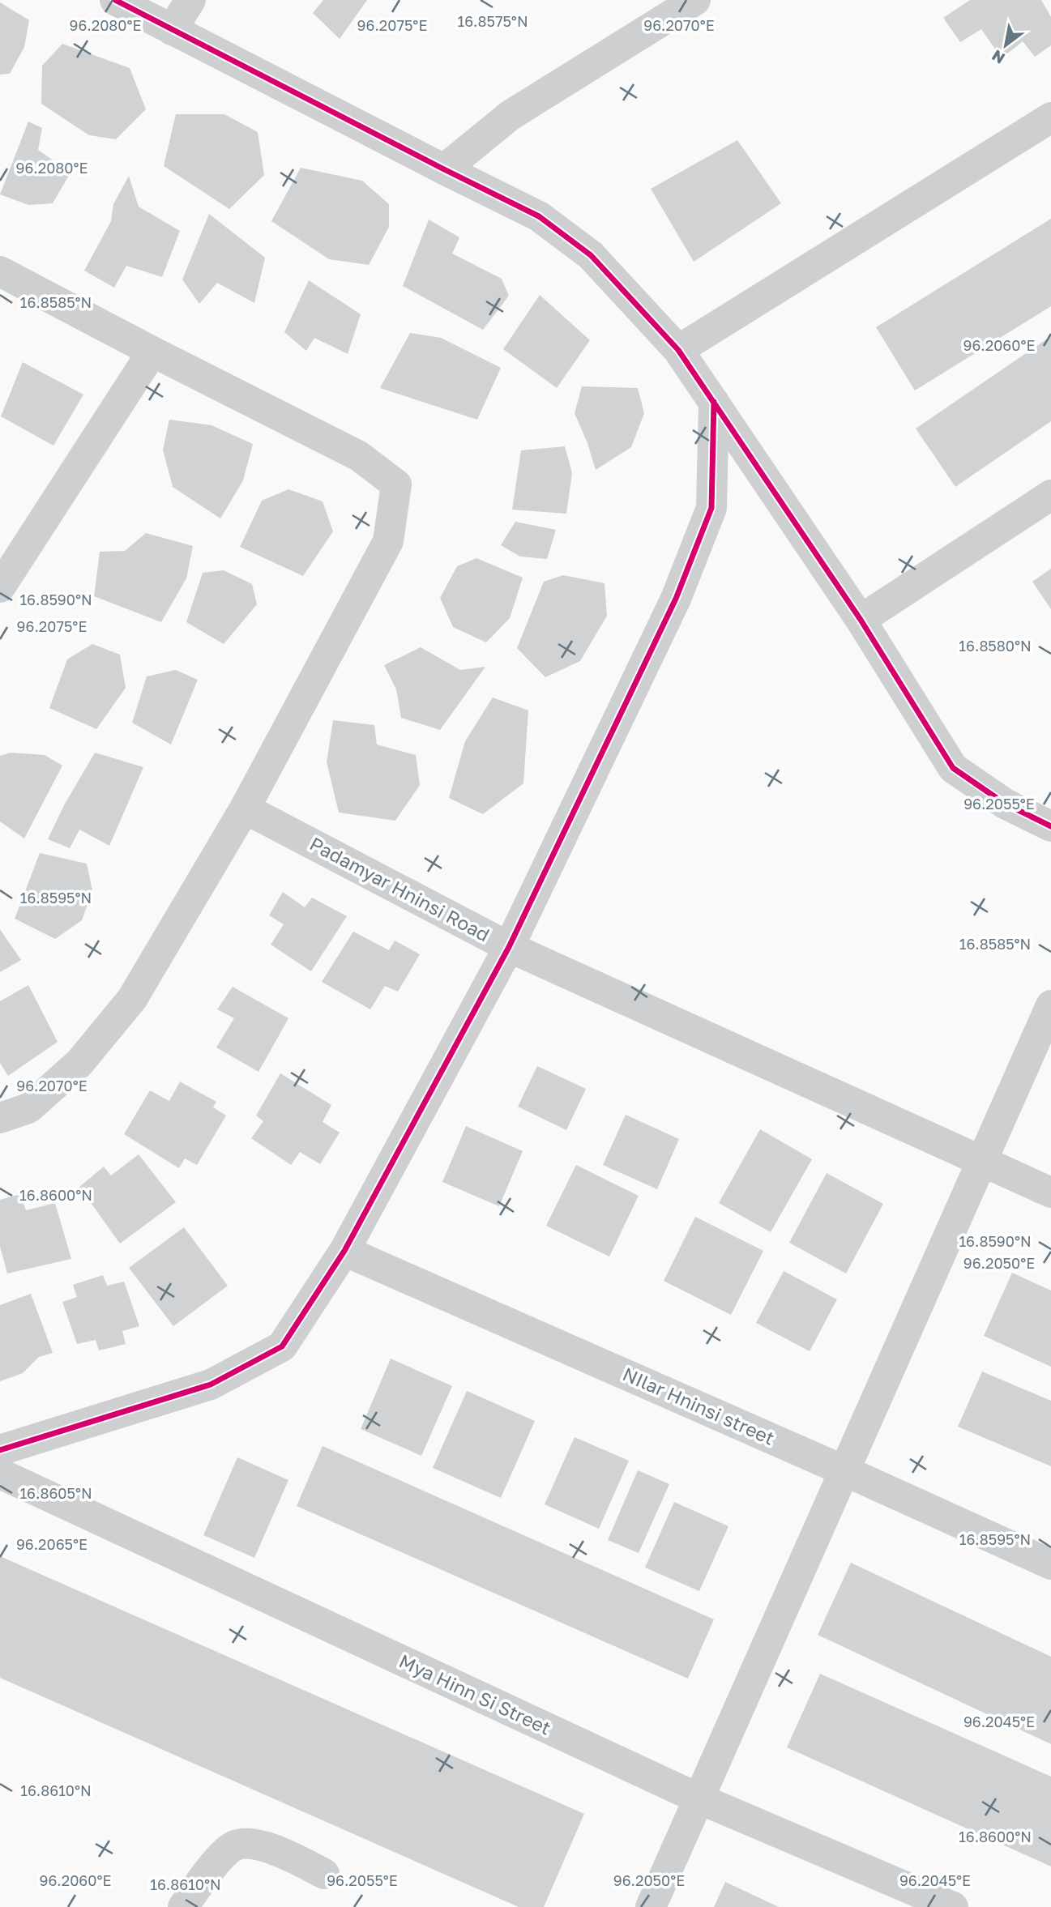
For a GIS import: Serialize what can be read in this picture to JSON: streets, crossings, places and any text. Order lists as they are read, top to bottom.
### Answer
{
  "streets": {
    "street": ["Padamyar Hninsi Road", "NIlar Hninsi street", "Mya Hinn Si Street"]
  },
  "north": "bottom left",
  "coordinates": [
    "16.8575°N",
    "96.2080°E",
    "96.2075°E",
    "96.2070°E",
    "16.8585°N",
    "96.2060°E",
    "16.8590°N",
    "16.8580°N",
    "96.2055°E",
    "16.8595°N",
    "16.8600°N",
    "96.2050°E",
    "16.8605°N",
    "96.2065°E",
    "96.2045°E",
    "16.8610°N"
  ]
}
